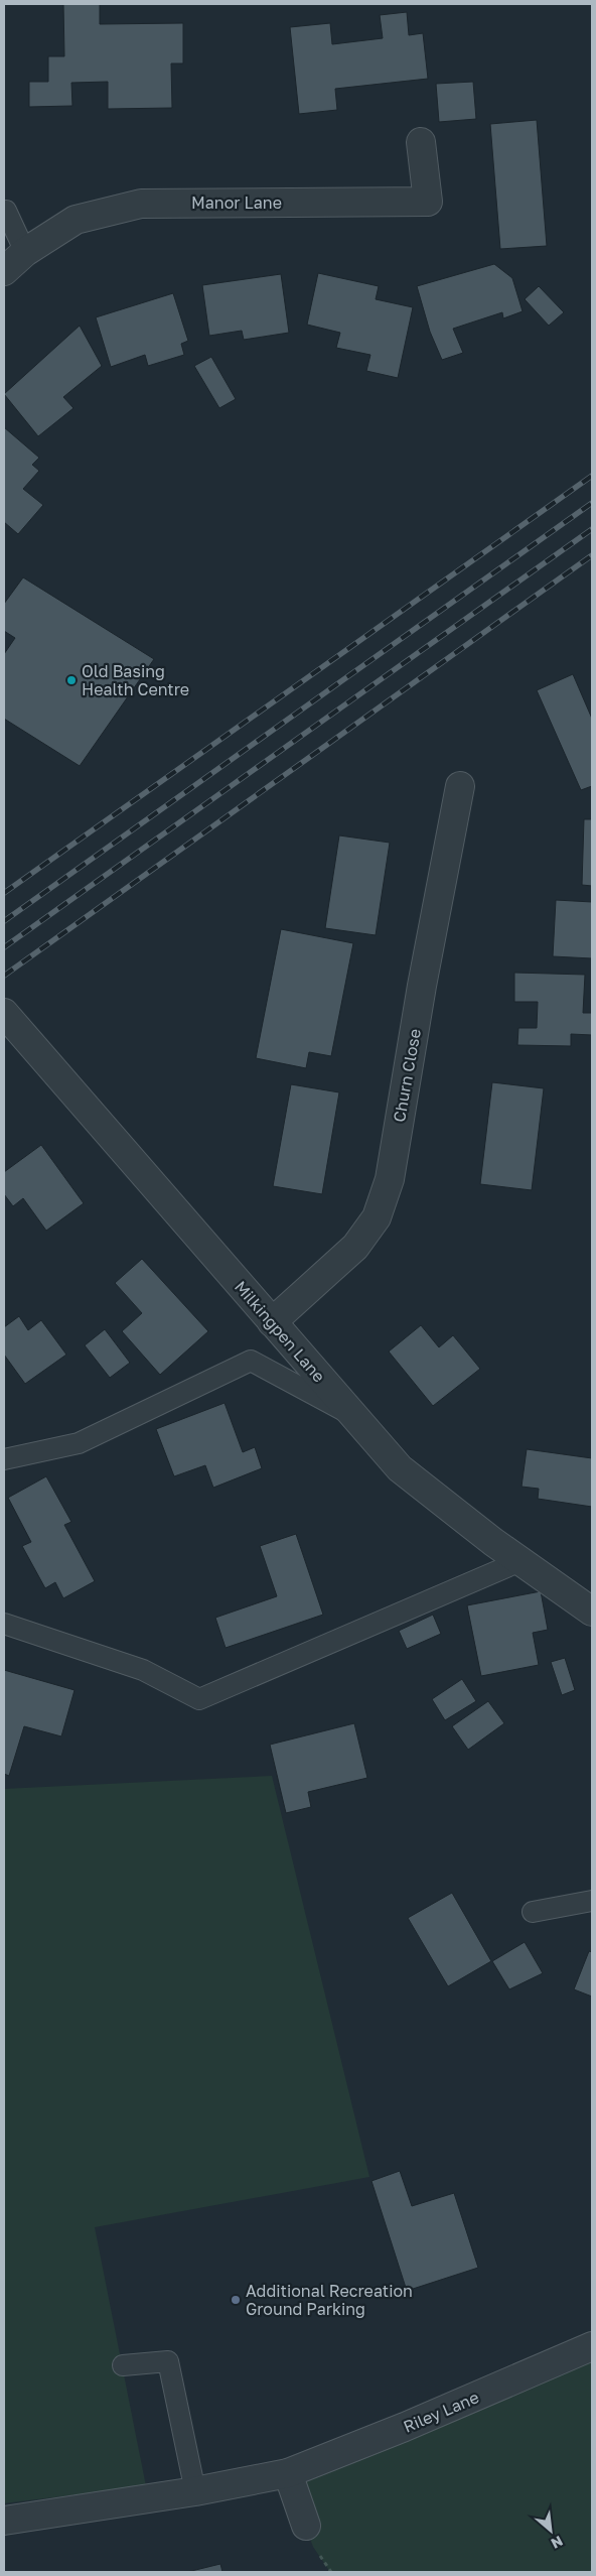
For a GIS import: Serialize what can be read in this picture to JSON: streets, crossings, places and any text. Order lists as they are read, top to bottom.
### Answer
{
  "streets": {
    "street": [
      "Manor Lane",
      "Churn Close",
      "Milkingpen Lane",
      "Riley Lane"
    ]
  },
  "crossings": [
    ["Churn Close", "Milkingpen Lane"]
  ],
  "places": ["Old Basing Health Centre", "Additional Recreation Ground Parking"],
  "north": "bottom right"
}
